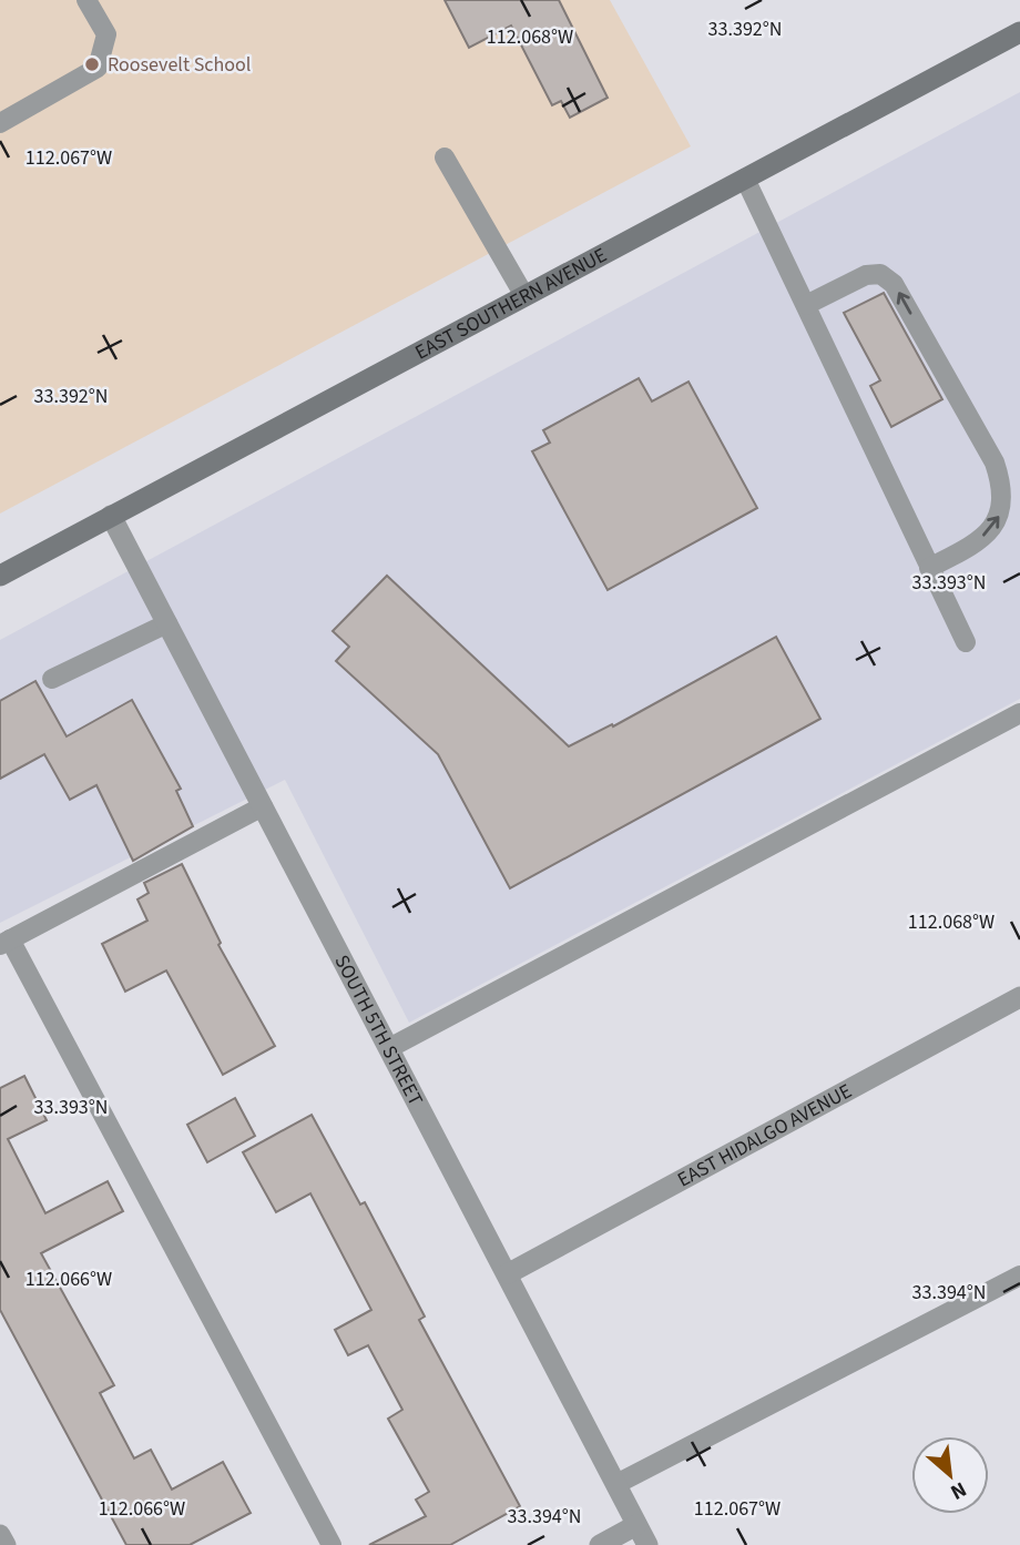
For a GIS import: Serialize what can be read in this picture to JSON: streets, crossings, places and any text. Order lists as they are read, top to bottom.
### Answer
{
  "streets": {
    "main road": ["EAST SOUTHERN AVENUE"],
    "street": ["SOUTH 5TH STREET", "EAST HIDALGO AVENUE"]
  },
  "crossings": [
    ["EAST SOUTHERN AVENUE", "SOUTH 5TH STREET"],
    ["SOUTH 5TH STREET", "EAST HIDALGO AVENUE"]
  ],
  "places": ["Roosevelt School"],
  "north": "bottom right",
  "coordinates": [
    "33.392°N",
    "112.068°W",
    "112.067°W",
    "33.393°N",
    "112.066°W",
    "33.394°N"
  ]
}
